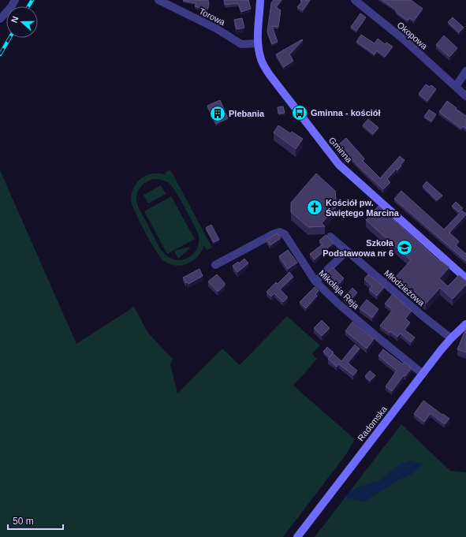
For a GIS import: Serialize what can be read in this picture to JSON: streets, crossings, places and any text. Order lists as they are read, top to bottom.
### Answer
{
  "streets": {
    "street": [
      "Torowa",
      "Okopowa",
      "Gminna",
      "Młodzieżowa",
      "Mikołaja Reja",
      "Radomska"
    ]
  },
  "crossings": [
    ["Torowa", "Gminna"],
    ["Młodzieżowa", "Radomska"],
    ["Mikołaja Reja", "Radomska"]
  ],
  "places": {
    "bus stop": ["Gminna - kościół"],
    "building": ["Plebania"],
    "church": ["Kościół pw. Świętego Marcina"],
    "school or university": ["Szkoła Podstawowa nr 6"]
  },
  "scale_bar": "50 m",
  "north": "left"
}
